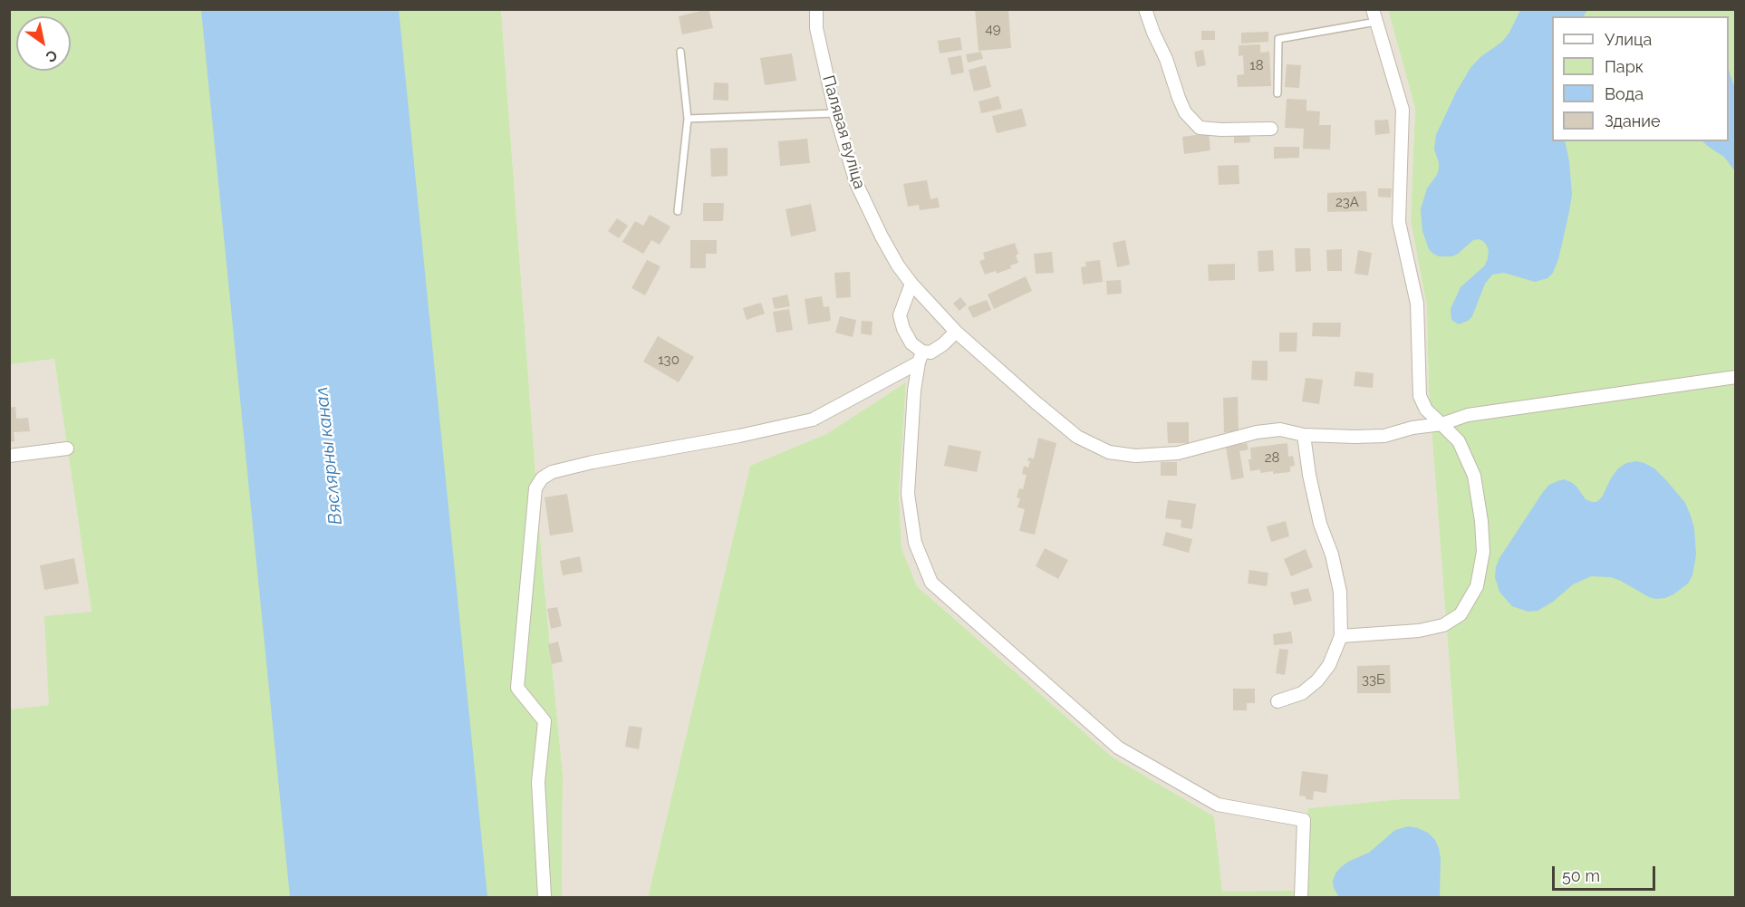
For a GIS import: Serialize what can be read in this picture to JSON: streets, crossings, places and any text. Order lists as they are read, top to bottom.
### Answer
{
  "streets": {
    "street": ["Палявая вуліца"]
  },
  "water": ["Вяслярны канал"],
  "house_numbers": [
    "49",
    "18",
    "23А",
    "130",
    "28",
    "33Б"
  ],
  "legend": [
    "Улица",
    "Парк",
    "Вода",
    "Здание"
  ],
  "scale_bar": "50 m",
  "north": "bottom right"
}
